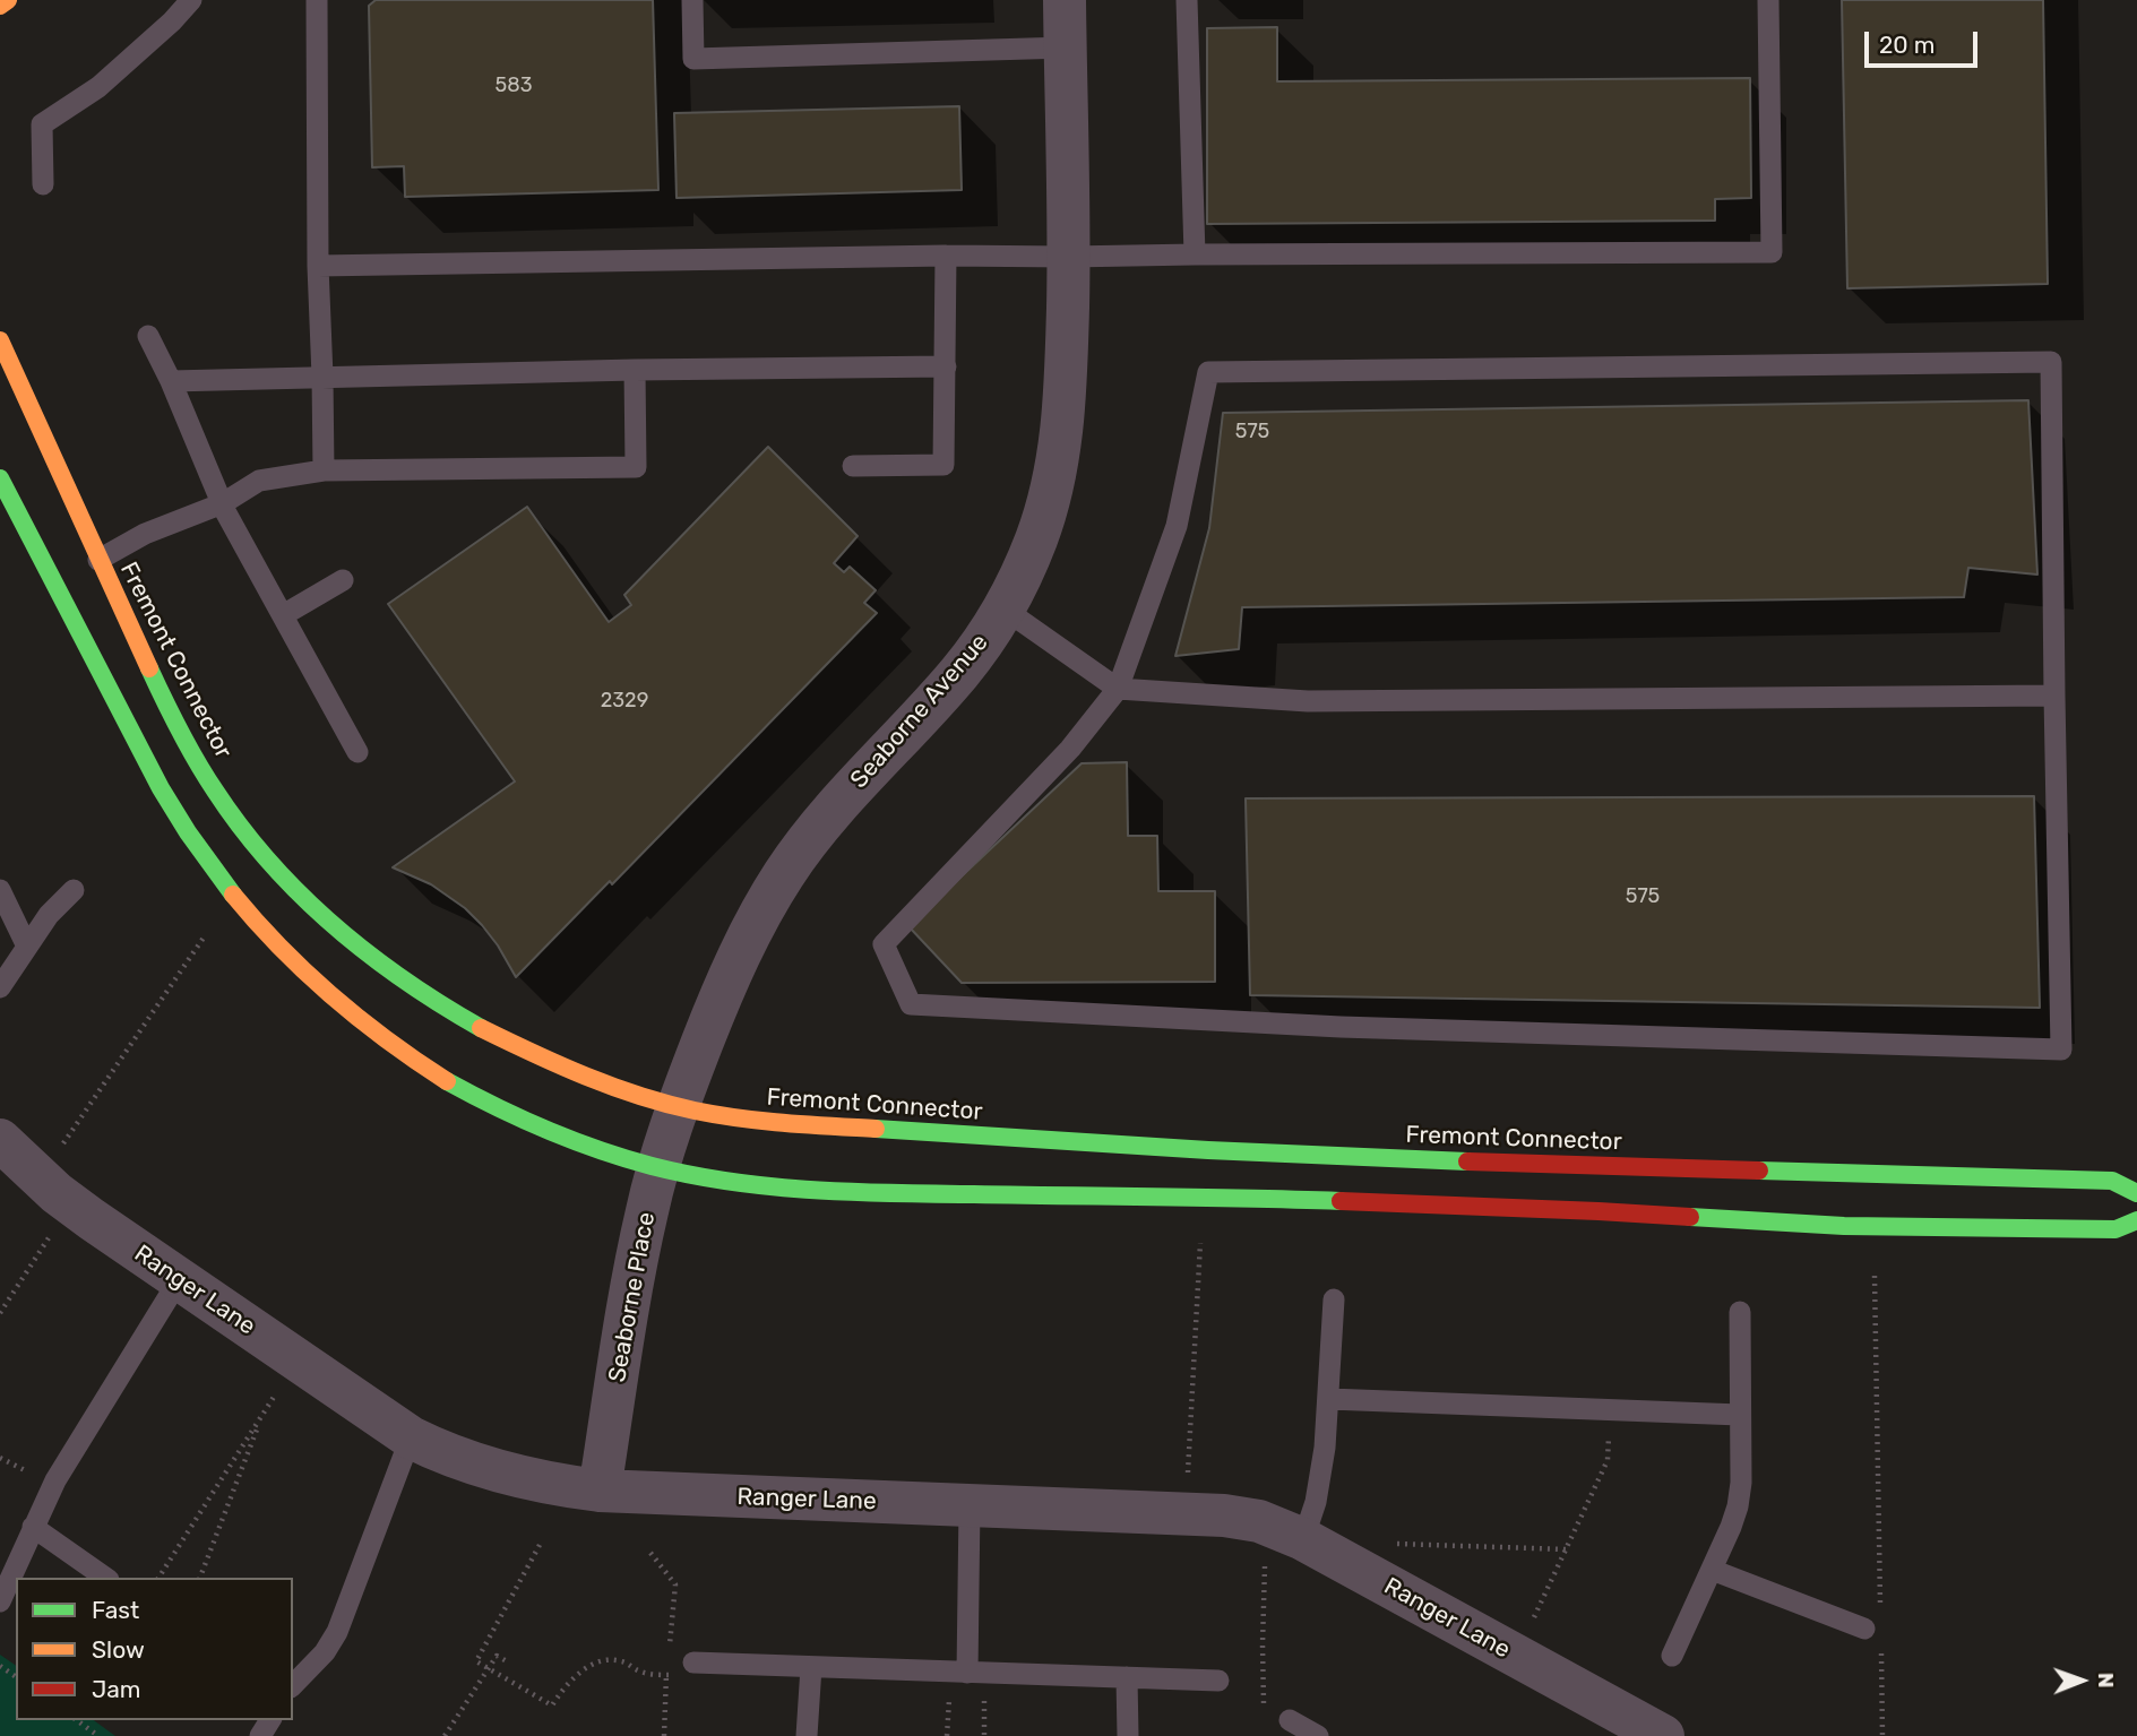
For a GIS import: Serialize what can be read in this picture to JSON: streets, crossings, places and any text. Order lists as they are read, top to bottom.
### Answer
{
  "streets": {
    "main road": ["Fremont Connector"],
    "street": ["Seaborne Avenue", "Ranger Lane", "Seaborne Place"]
  },
  "crossings": [
    ["Fremont Connector", "Seaborne Avenue"],
    ["Fremont Connector", "Seaborne Place"],
    ["Seaborne Avenue", "Seaborne Place"],
    ["Ranger Lane", "Seaborne Place"]
  ],
  "house_numbers": [
    "583",
    "575",
    "2329",
    "575"
  ],
  "legend": ["Fast", "Slow", "Jam"],
  "scale_bar": "20 m",
  "north": "right"
}
